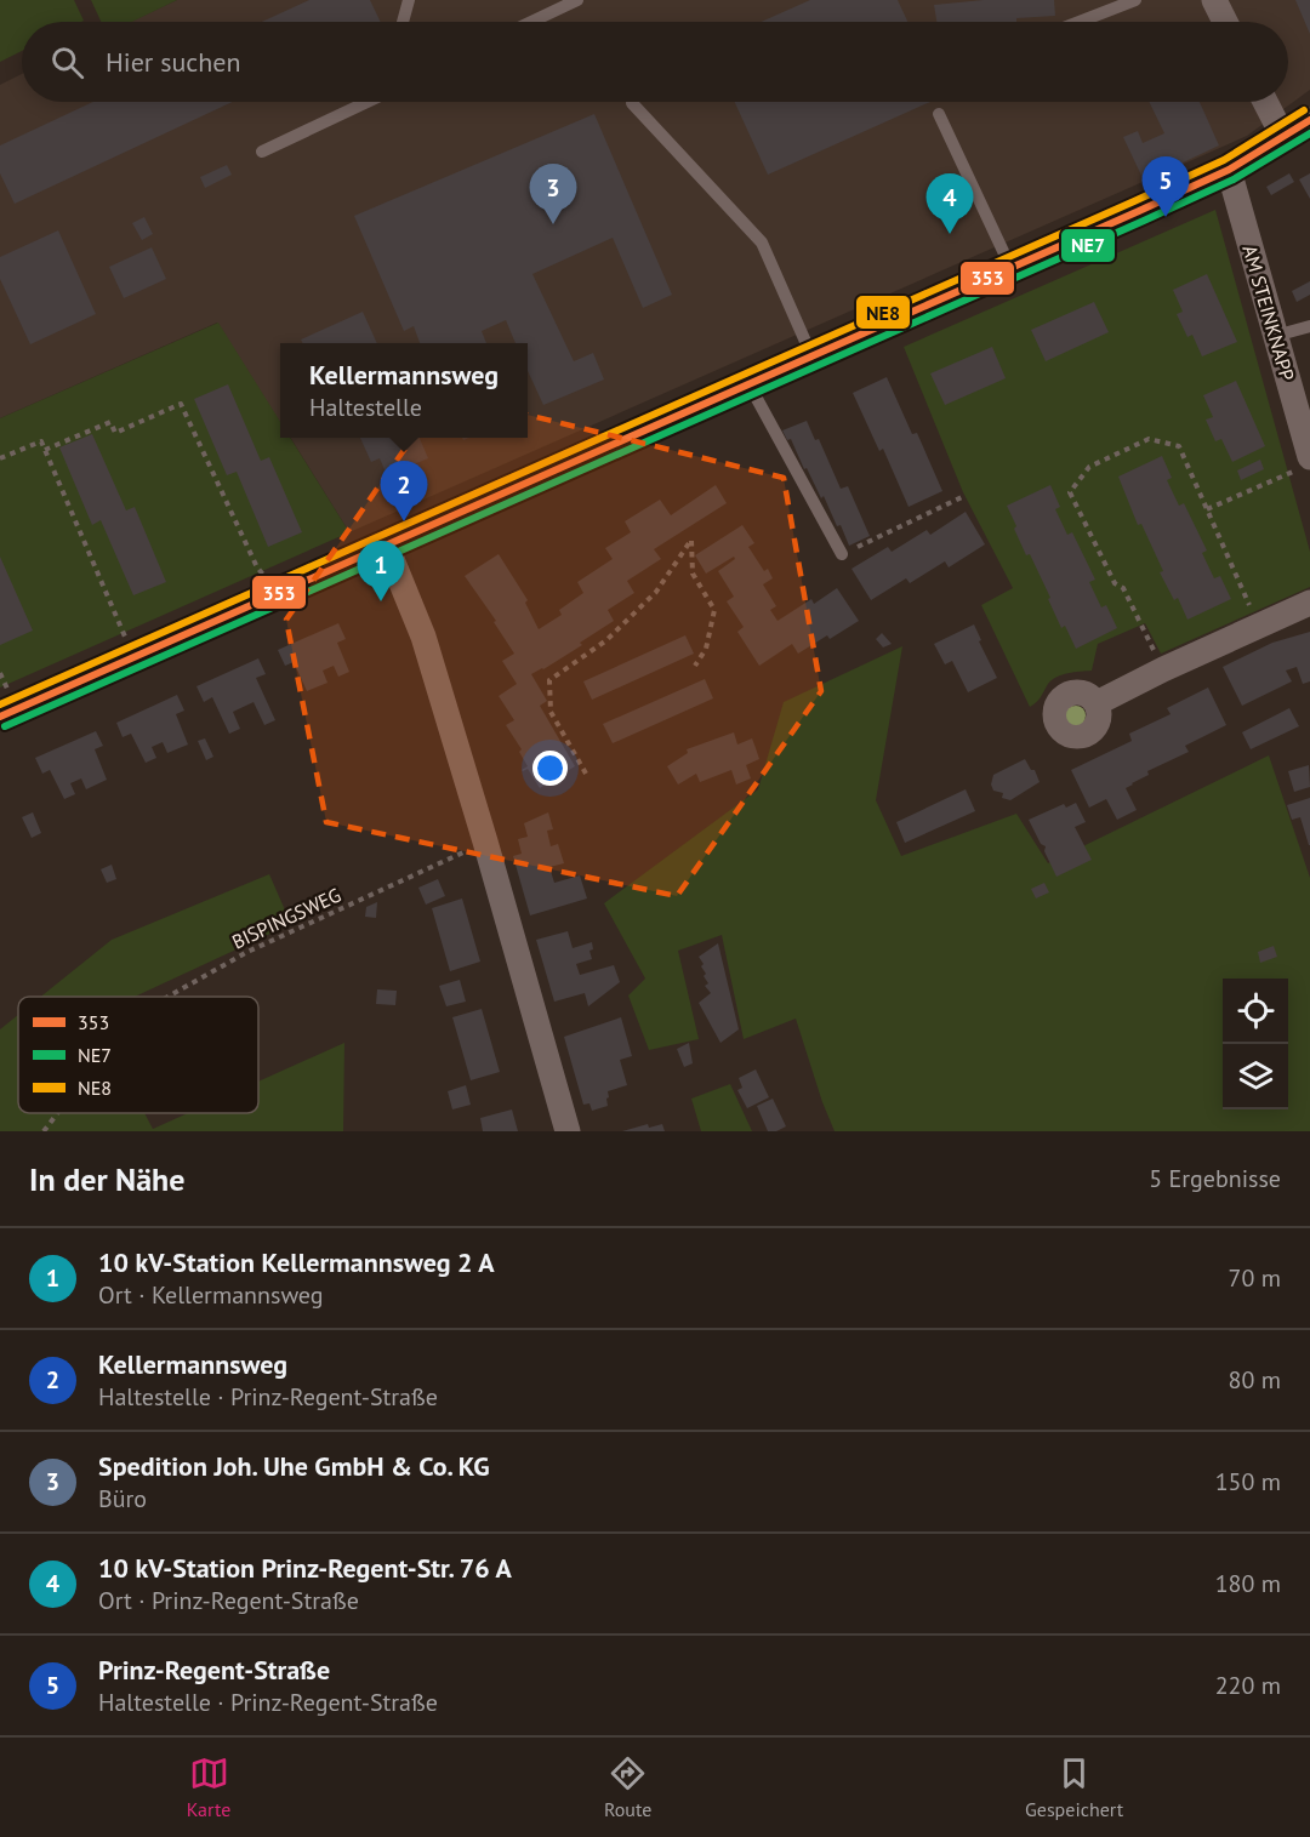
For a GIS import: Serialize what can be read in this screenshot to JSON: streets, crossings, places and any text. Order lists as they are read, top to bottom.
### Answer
{
  "streets": {
    "street": ["AM STEINKNAPP"],
    "path": ["BISPINGSWEG"]
  },
  "lines": ["transit line NE8", "transit line 353", "transit line NE7"],
  "legend": ["353", "NE7", "NE8"],
  "page": {
    "search": "Hier suchen",
    "pins": [
      "5",
      "3",
      "4",
      "2",
      "1"
    ],
    "popup": ["Kellermannsweg", "Haltestelle"],
    "heading": ["In der Nähe", "5 Ergebnisse"],
    "list": [
      {
        "mark": "1",
        "name": "10 kV-Station Kellermannsweg 2 A",
        "note": "Ort · Kellermannsweg",
        "value": "70 m"
      },
      {
        "mark": "2",
        "name": "Kellermannsweg",
        "note": "Haltestelle · Prinz-Regent-Straße",
        "value": "80 m"
      },
      {
        "mark": "3",
        "name": "Spedition Joh. Uhe GmbH & Co. KG",
        "note": "Büro",
        "value": "150 m"
      },
      {
        "mark": "4",
        "name": "10 kV-Station Prinz-Regent-Str. 76 A",
        "note": "Ort · Prinz-Regent-Straße",
        "value": "180 m"
      },
      {
        "mark": "5",
        "name": "Prinz-Regent-Straße",
        "note": "Haltestelle · Prinz-Regent-Straße",
        "value": "220 m"
      }
    ],
    "nav": ["Karte", "Route", "Gespeichert"]
  }
}
